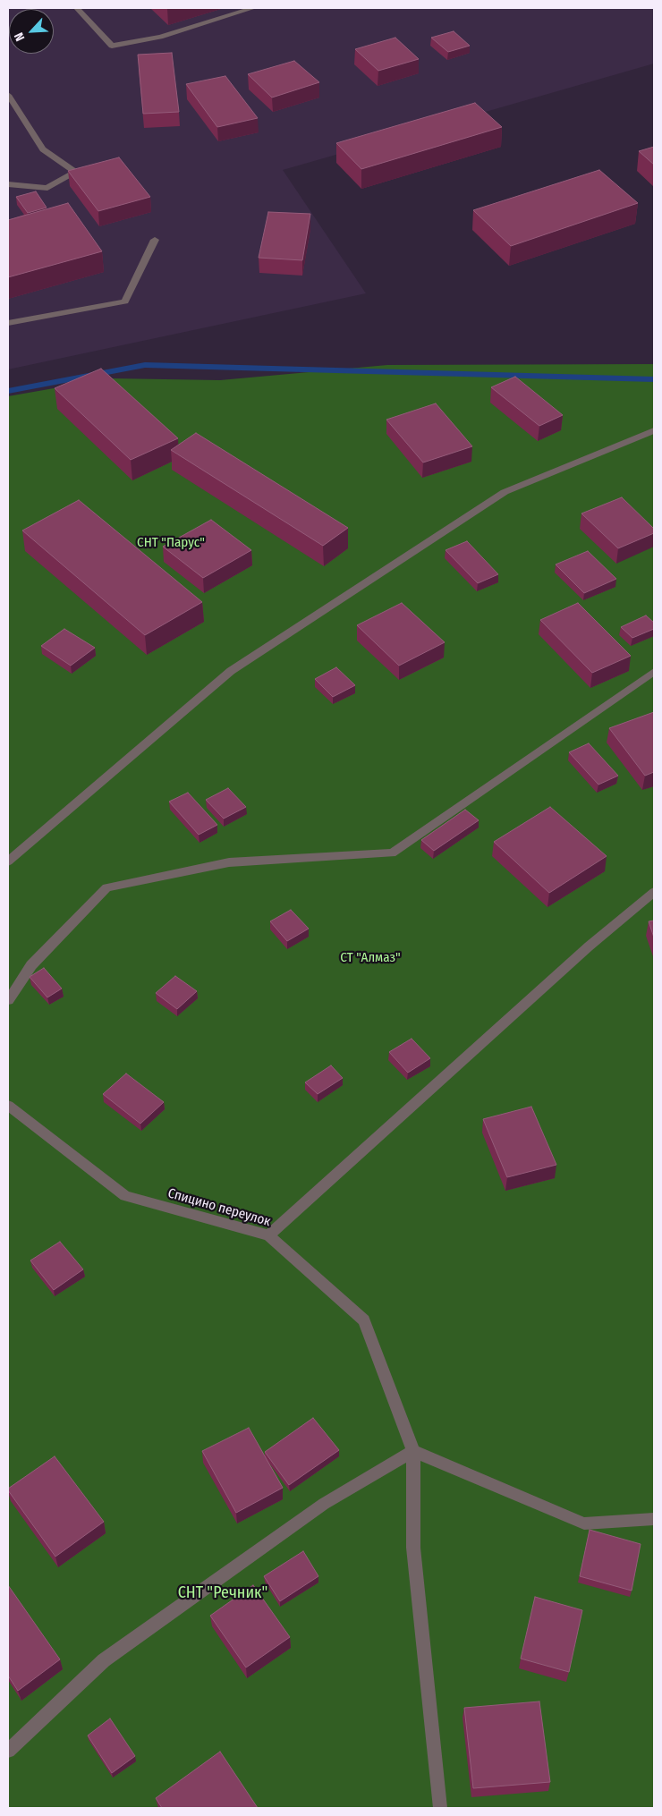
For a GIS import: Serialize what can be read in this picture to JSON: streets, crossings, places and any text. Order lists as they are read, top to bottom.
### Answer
{
  "streets": {
    "street": ["Спицино переулок"]
  },
  "parks": ["СНТ \"Парус\"", "СТ \"Алмаз\"", "СНТ \"Речник\""],
  "north": "bottom left"
}
